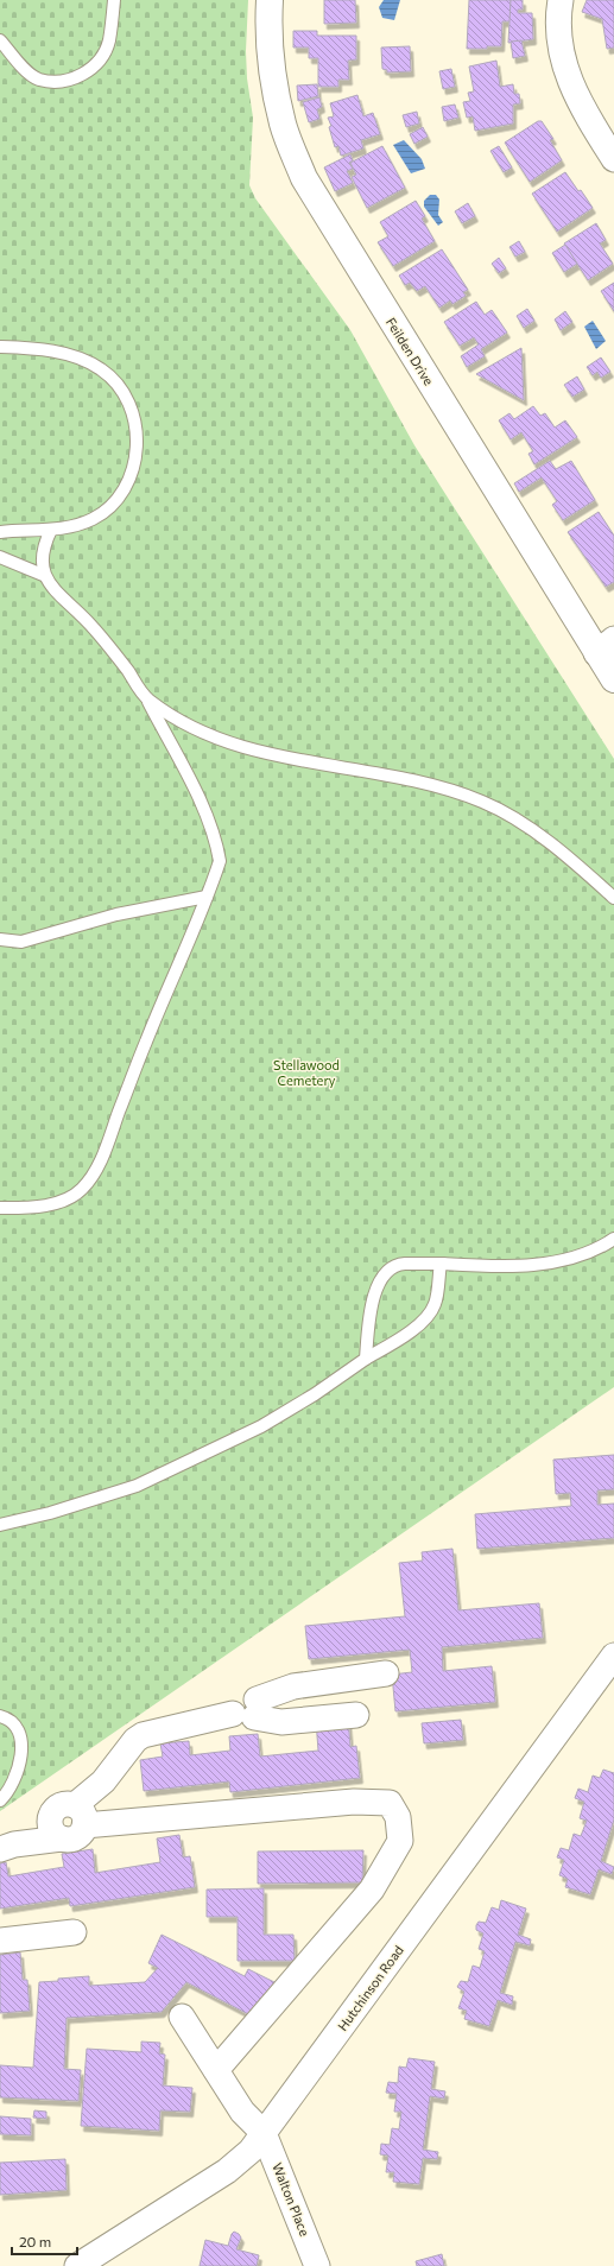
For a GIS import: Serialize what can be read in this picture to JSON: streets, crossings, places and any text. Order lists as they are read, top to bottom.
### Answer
{
  "streets": {
    "street": ["Feilden Drive", "Hutchinson Road", "Walton Place"]
  },
  "crossings": [
    ["Hutchinson Road", "Walton Place"]
  ],
  "parks": ["Stellawood Cemetery"],
  "scale_bar": "20 m"
}
